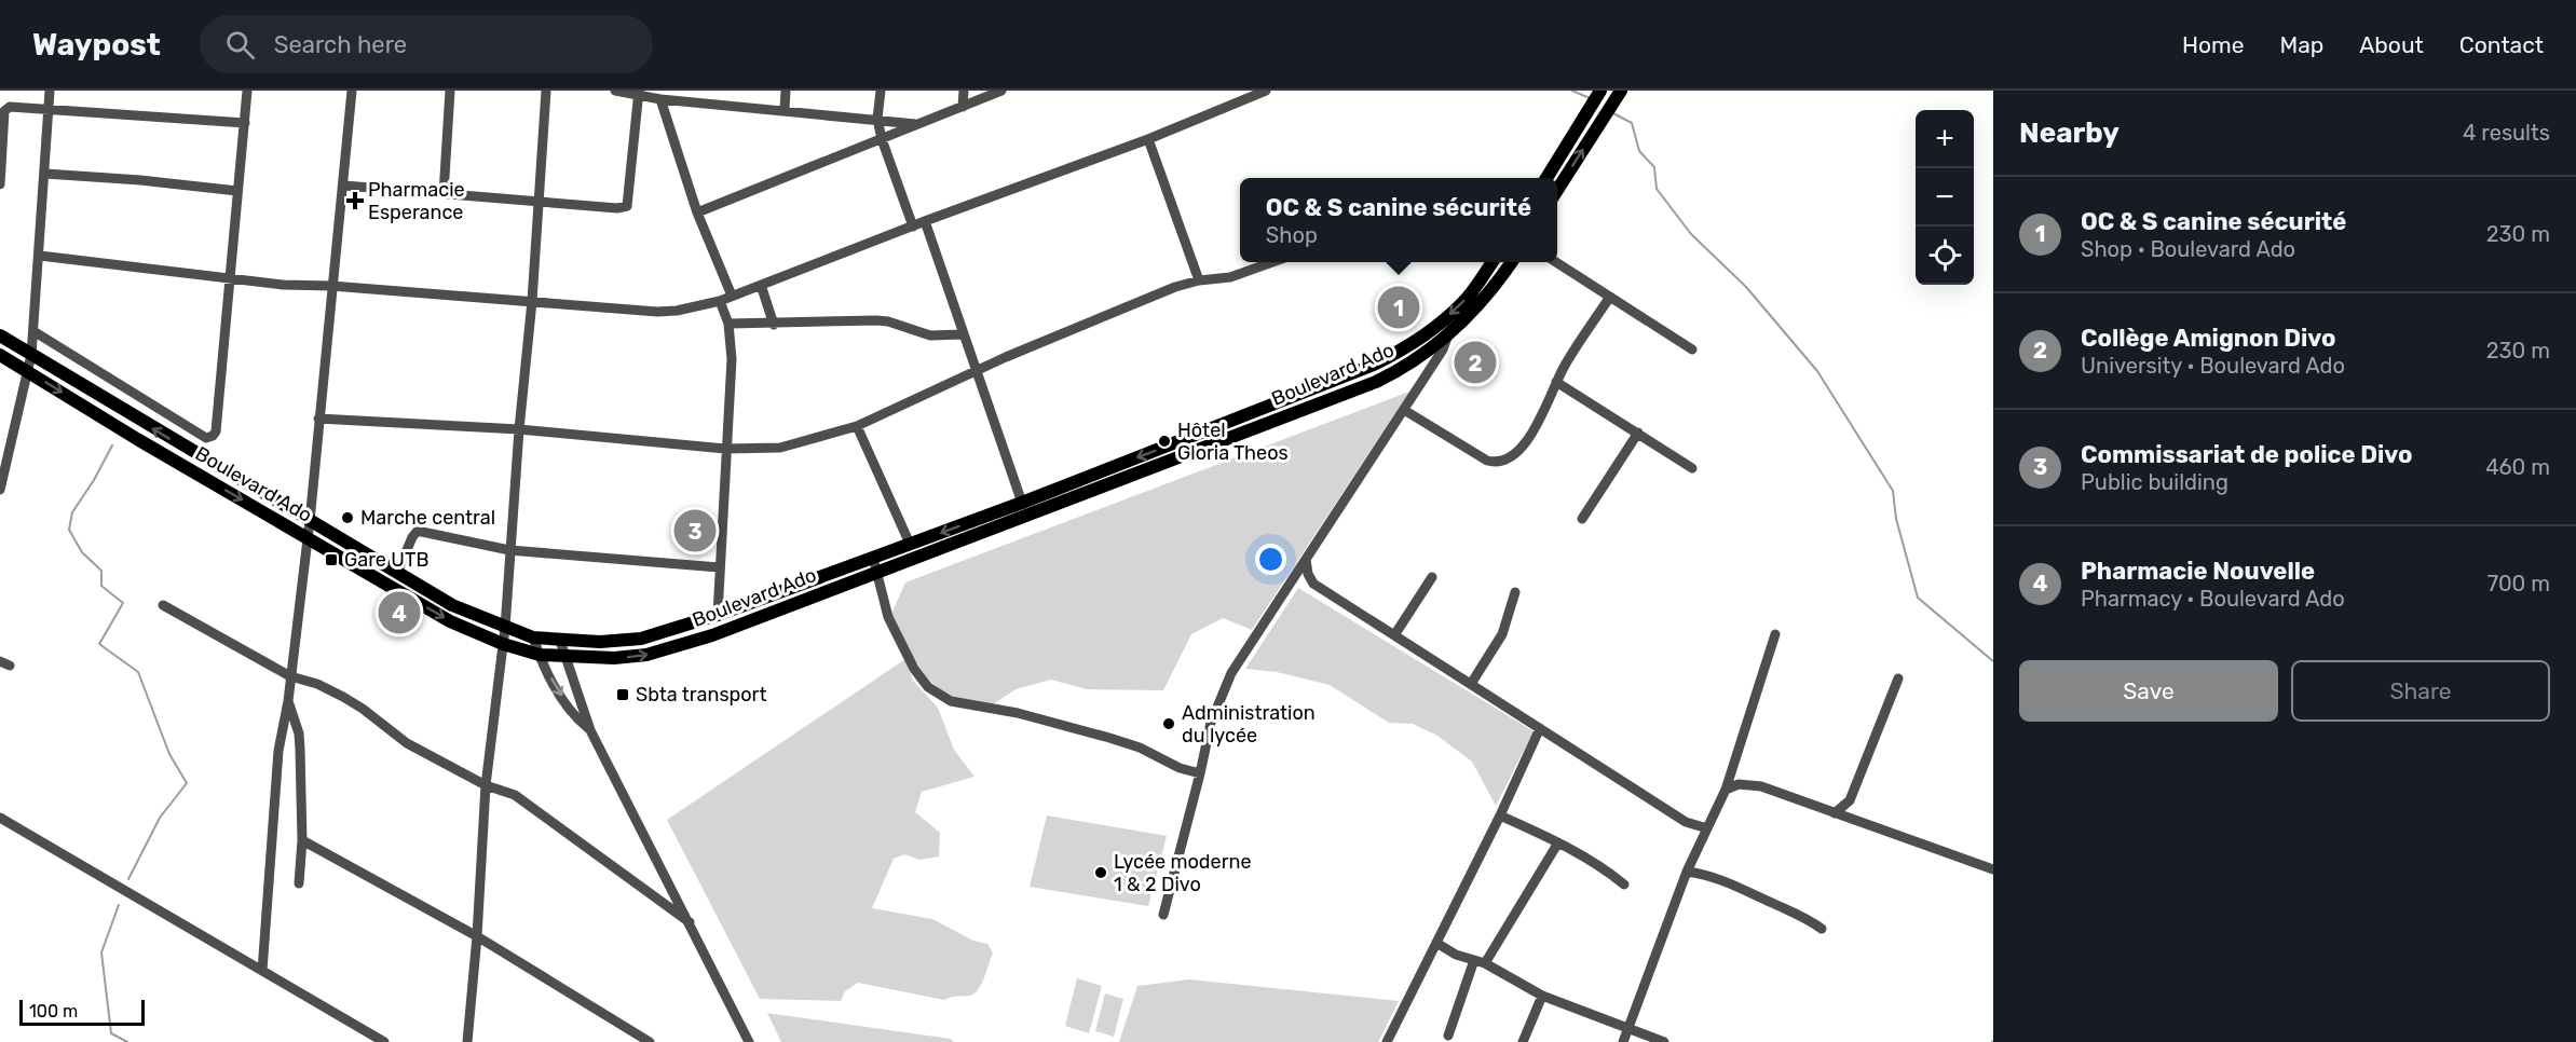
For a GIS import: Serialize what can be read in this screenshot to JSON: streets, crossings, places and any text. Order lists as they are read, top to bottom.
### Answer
{
  "streets": {
    "main road": ["Boulevard Ado"]
  },
  "places": {
    "health": ["Pharmacie Esperance"],
    "other": [
      "Hôtel Gloria Theos",
      "Marche central",
      "Administration du lycée",
      "Lycée moderne 1 & 2 Divo"
    ],
    "transit": ["Gare UTB", "Sbta transport"]
  },
  "scale_bar": "100 m",
  "page": {
    "header": "Waypost",
    "search": "Search here",
    "nav": [
      "Home",
      "Map",
      "About",
      "Contact"
    ],
    "heading": ["Nearby", "4 results"],
    "map_buttons": ["+", "−"],
    "list": [
      {
        "mark": "1",
        "name": "OC & S canine sécurité",
        "note": "Shop · Boulevard Ado",
        "value": "230 m"
      },
      {
        "mark": "2",
        "name": "Collège Amignon Divo",
        "note": "University · Boulevard Ado",
        "value": "230 m"
      },
      {
        "mark": "3",
        "name": "Commissariat de police Divo",
        "note": "Public building",
        "value": "460 m"
      },
      {
        "mark": "4",
        "name": "Pharmacie Nouvelle",
        "note": "Pharmacy · Boulevard Ado",
        "value": "700 m"
      }
    ],
    "popup": ["OC & S canine sécurité", "Shop"],
    "pins": [
      "1",
      "2",
      "3",
      "4"
    ],
    "buttons": ["Save", "Share"],
    "scale": "100 m"
  }
}
